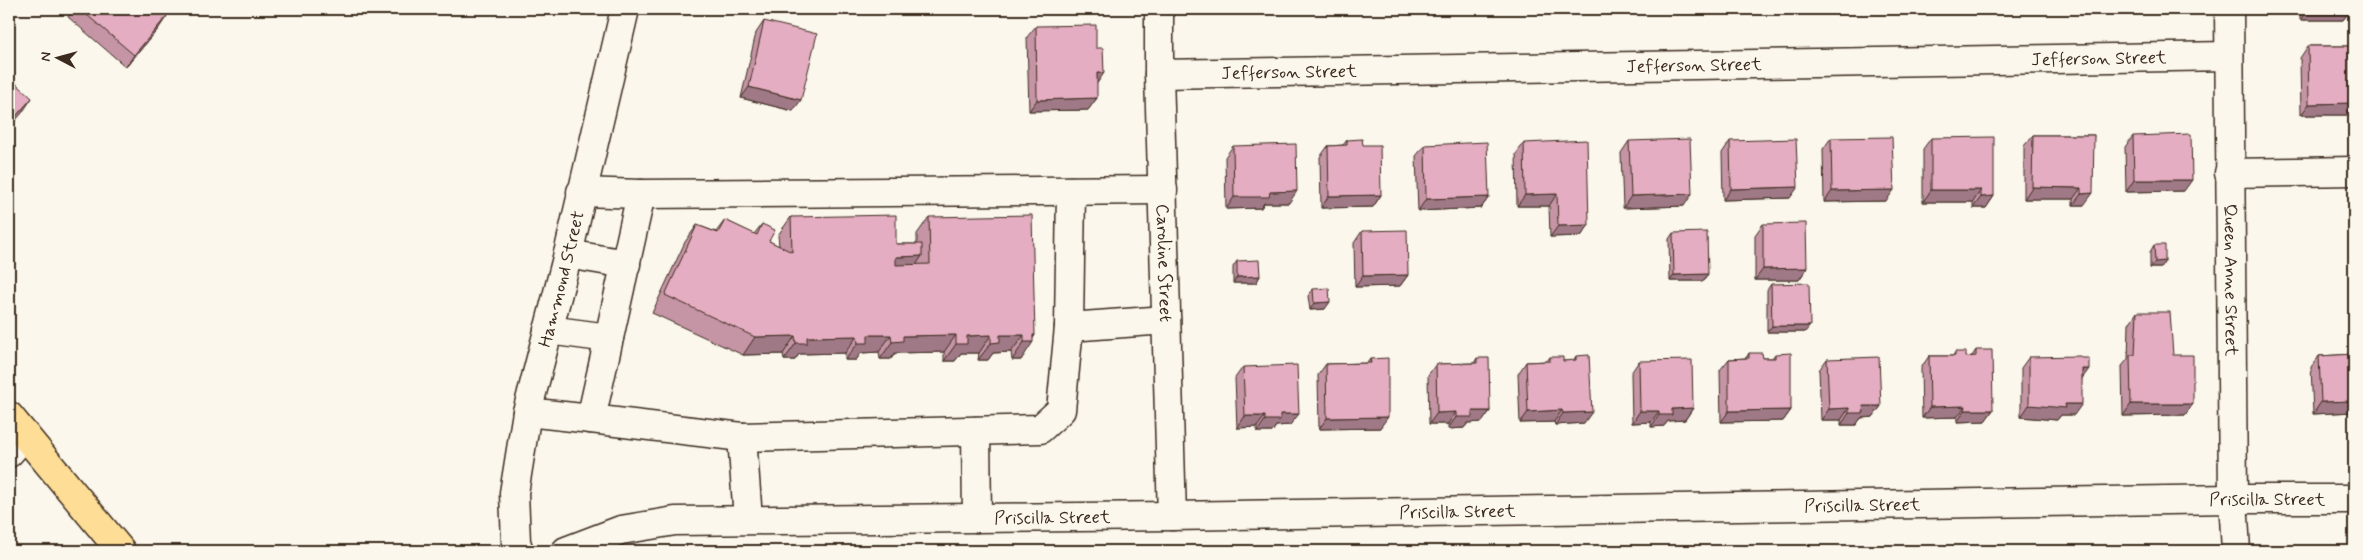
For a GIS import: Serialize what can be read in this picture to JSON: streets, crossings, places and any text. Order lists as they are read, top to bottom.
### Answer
{
  "streets": {
    "street": [
      "Jefferson Street",
      "Caroline Street",
      "Hammond Street",
      "Queen Anne Street",
      "Priscilla Street"
    ]
  },
  "crossings": [
    ["Jefferson Street", "Caroline Street"],
    ["Jefferson Street", "Queen Anne Street"],
    ["Caroline Street", "Priscilla Street"],
    ["Queen Anne Street", "Priscilla Street"]
  ],
  "north": "left"
}
